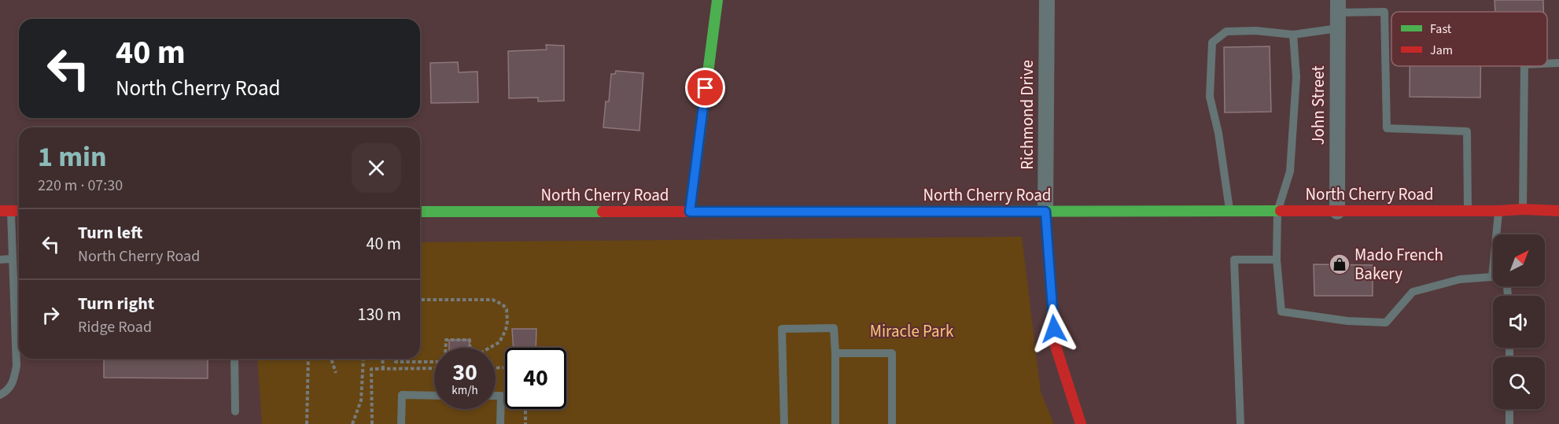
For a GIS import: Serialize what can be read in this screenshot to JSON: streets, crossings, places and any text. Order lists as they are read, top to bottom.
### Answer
{
  "streets": {
    "main road": ["Richmond Drive", "North Cherry Road"],
    "street": ["John Street"]
  },
  "crossings": [
    ["John Street", "North Cherry Road"],
    ["Richmond Drive", "North Cherry Road"]
  ],
  "parks": ["Miracle Park"],
  "places": {
    "shop": ["Mado French Bakery"]
  },
  "legend": ["Fast", "Jam"],
  "north": "top right",
  "page": {
    "turn": ["40 m", "North Cherry Road"],
    "heading": ["1 min", "220 m · 07:30"],
    "list": [
      {
        "name": "Turn left",
        "note": "North Cherry Road",
        "value": "40 m"
      },
      {
        "name": "Turn right",
        "note": "Ridge Road",
        "value": "130 m"
      }
    ],
    "speed": "30 km/h",
    "limit": "40"
  }
}
